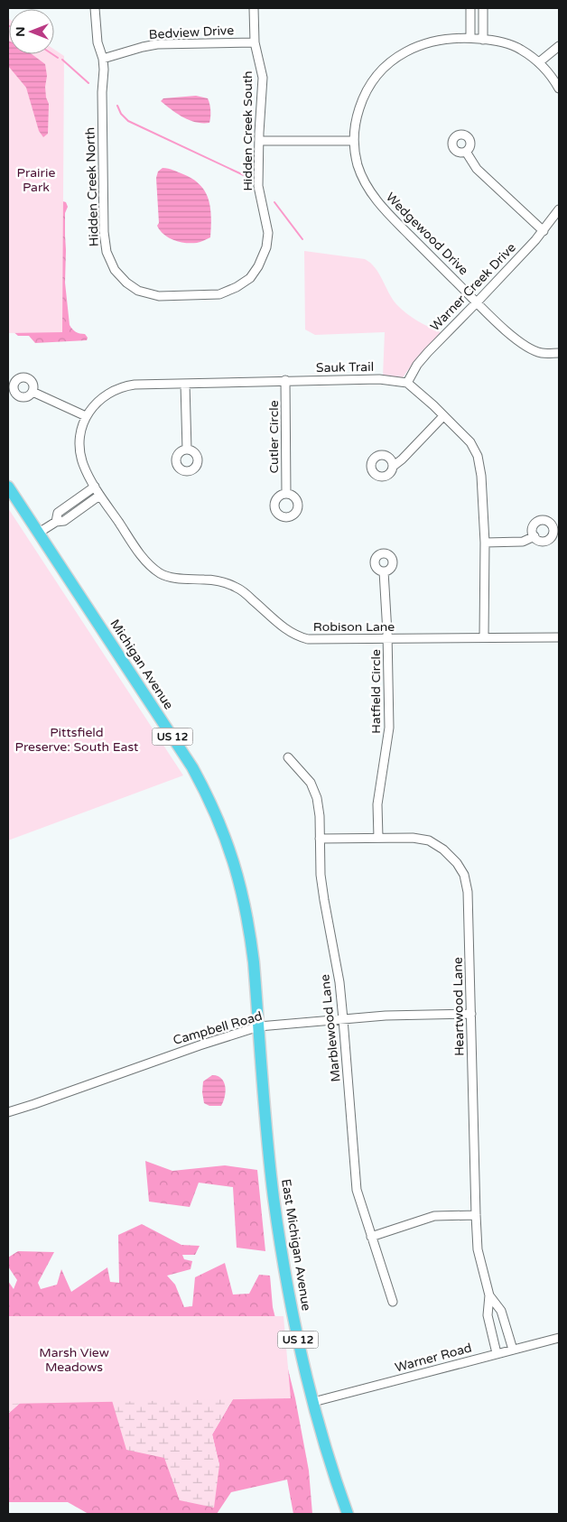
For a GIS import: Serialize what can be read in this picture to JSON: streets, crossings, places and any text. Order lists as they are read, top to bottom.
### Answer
{
  "streets": {
    "highway": ["Michigan Avenue", "US 12", "East Michigan Avenue"],
    "street": [
      "Bedview Drive",
      "Hidden Creek South",
      "Hidden Creek North",
      "Wedgewood Drive",
      "Warner Creek Drive",
      "Sauk Trail",
      "Cutler Circle",
      "Robison Lane",
      "Hatfield Circle",
      "Heartwood Lane",
      "Campbell Road",
      "Marblewood Lane",
      "Warner Road"
    ]
  },
  "crossings": [
    ["Bedview Drive", "Hidden Creek South"],
    ["Bedview Drive", "Hidden Creek North"],
    ["Hidden Creek South", "Hidden Creek North"],
    ["Wedgewood Drive", "Warner Creek Drive"],
    ["Warner Creek Drive", "Sauk Trail"],
    ["Sauk Trail", "Cutler Circle"],
    ["Sauk Trail", "Robison Lane"],
    ["Robison Lane", "Hatfield Circle"],
    ["Michigan Avenue", "Campbell Road"],
    ["Michigan Avenue", "East Michigan Avenue"],
    ["Hatfield Circle", "Heartwood Lane"],
    ["Heartwood Lane", "Campbell Road"],
    ["Heartwood Lane", "Marblewood Lane"],
    ["Heartwood Lane", "Warner Road"],
    ["Campbell Road", "Marblewood Lane"],
    ["Campbell Road", "East Michigan Avenue"],
    ["East Michigan Avenue", "Warner Road"]
  ],
  "parks": ["Prairie Park", "Pittsfield Preserve: South East", "Marsh View Meadows"],
  "north": "left"
}
